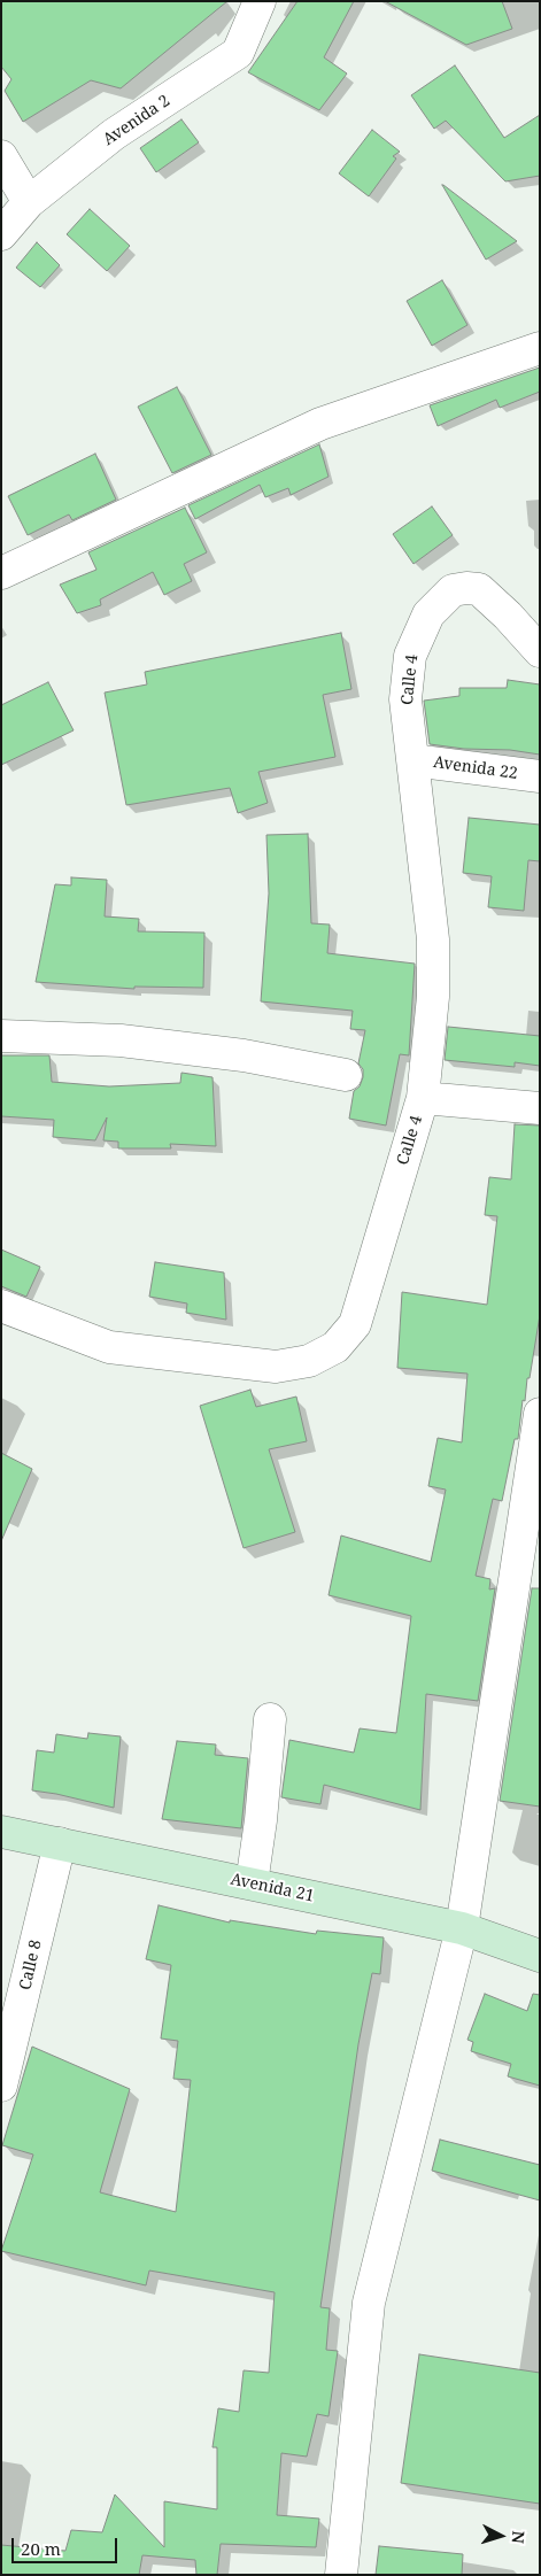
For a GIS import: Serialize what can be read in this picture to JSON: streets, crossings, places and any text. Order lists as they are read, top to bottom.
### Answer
{
  "streets": {
    "main road": ["Avenida 21"],
    "street": [
      "Avenida 2",
      "Calle 4",
      "Avenida 22",
      "Calle 8"
    ]
  },
  "crossings": [
    ["Calle 4", "Avenida 22"],
    ["Avenida 21", "Calle 8"]
  ],
  "scale_bar": "20 m",
  "north": "right"
}
